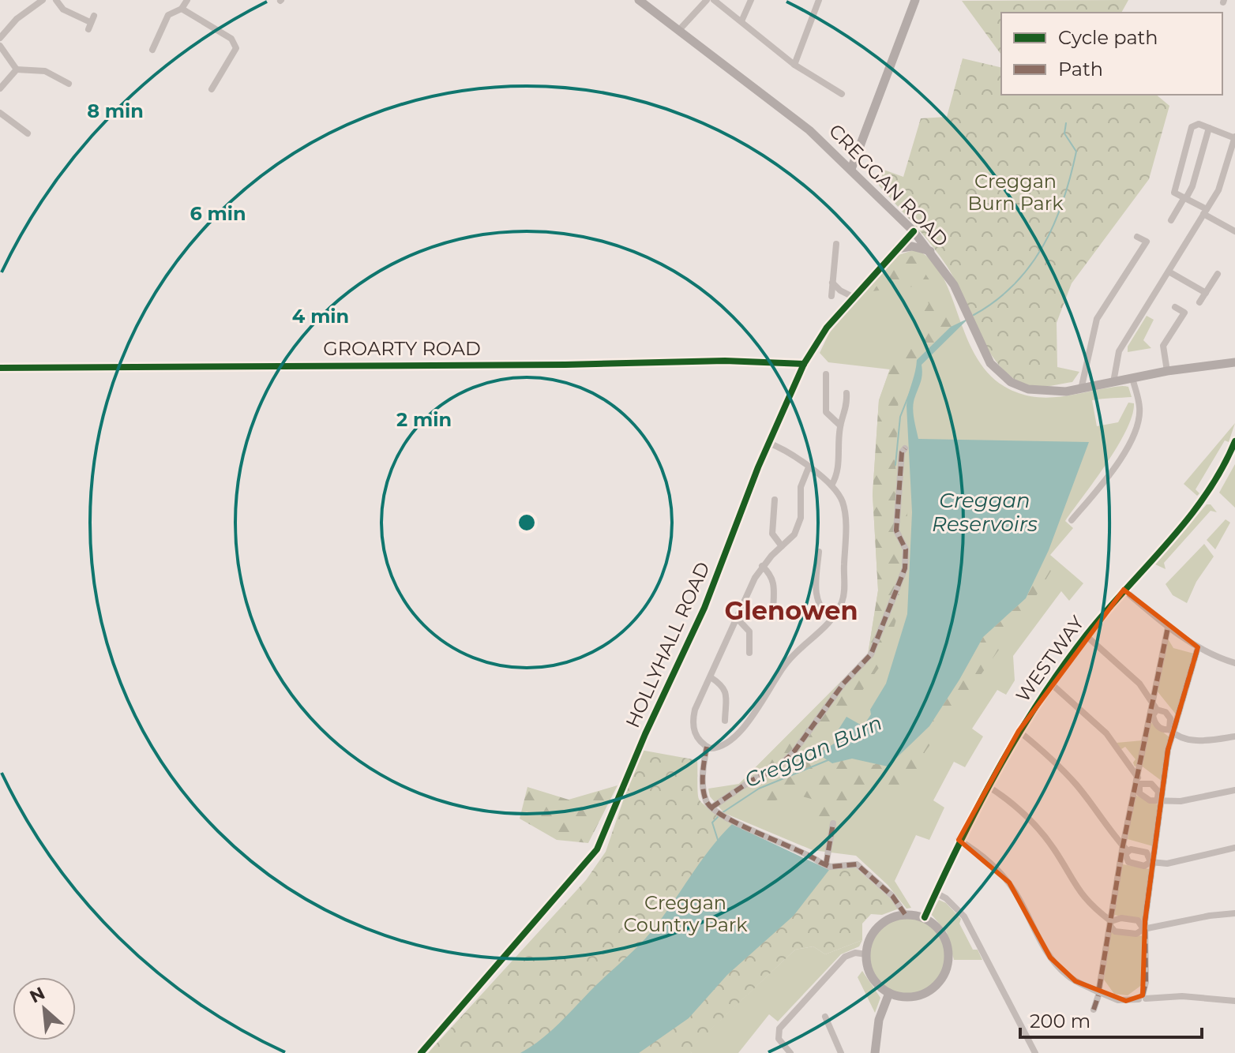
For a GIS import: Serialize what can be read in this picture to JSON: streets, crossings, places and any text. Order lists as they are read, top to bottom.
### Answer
{
  "streets": {
    "street": [
      "CREGGAN ROAD",
      "GROARTY ROAD",
      "HOLLYHALL ROAD",
      "WESTWAY"
    ]
  },
  "crossings": [
    ["CREGGAN ROAD", "HOLLYHALL ROAD"],
    ["GROARTY ROAD", "HOLLYHALL ROAD"]
  ],
  "districts": ["Glenowen"],
  "water": ["Creggan Reservoirs", "Creggan Burn"],
  "parks": ["Creggan Burn Park", "Creggan Country Park"],
  "legend": ["Cycle path", "Path"],
  "scale_bar": "200 m",
  "north": "top left",
  "rings": [
    "8 min",
    "6 min",
    "4 min",
    "2 min"
  ]
}
